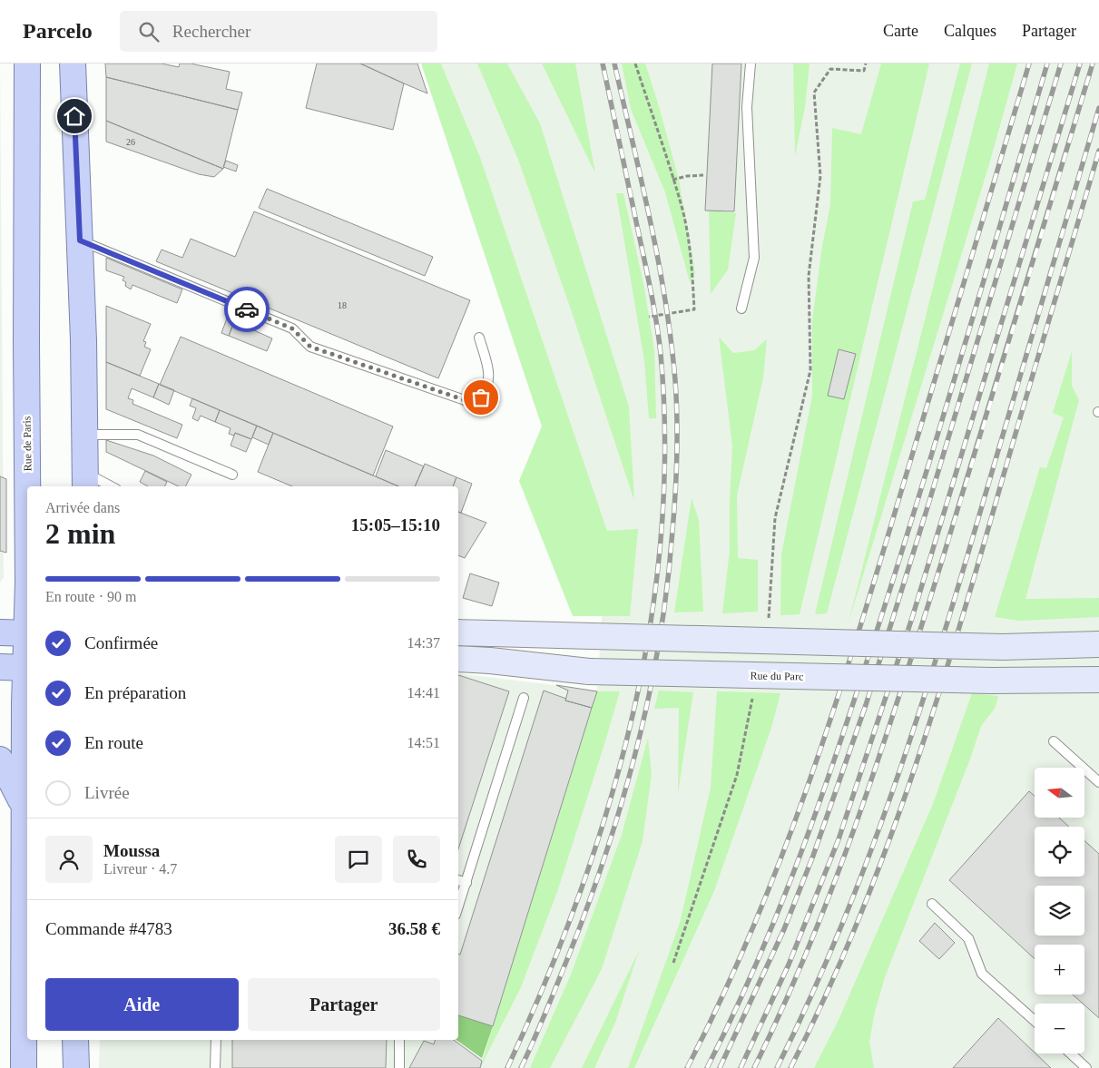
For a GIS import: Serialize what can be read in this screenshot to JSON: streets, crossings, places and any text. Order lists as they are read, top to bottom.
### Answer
{
  "streets": {
    "main road": ["Rue de Paris", "Rue du Parc"]
  },
  "house_numbers": ["26", "18"],
  "north": "left",
  "page": {
    "header": "Parcelo",
    "search": "Rechercher",
    "nav": ["Carte", "Calques", "Partager"],
    "heading": ["2 min", "Arrivée dans", "15:05–15:10"],
    "panel": [
      "Moussa",
      "Livreur · 4.7",
      "Commande #4783",
      "36.58 €"
    ],
    "bar": "En route · 90 m",
    "list": [
      ["Confirmée", "14:37"],
      ["En préparation", "14:41"],
      ["En route", "14:51"],
      "Livrée"
    ],
    "map_buttons": ["+", "−"],
    "buttons": ["Aide", "Partager"]
  }
}
